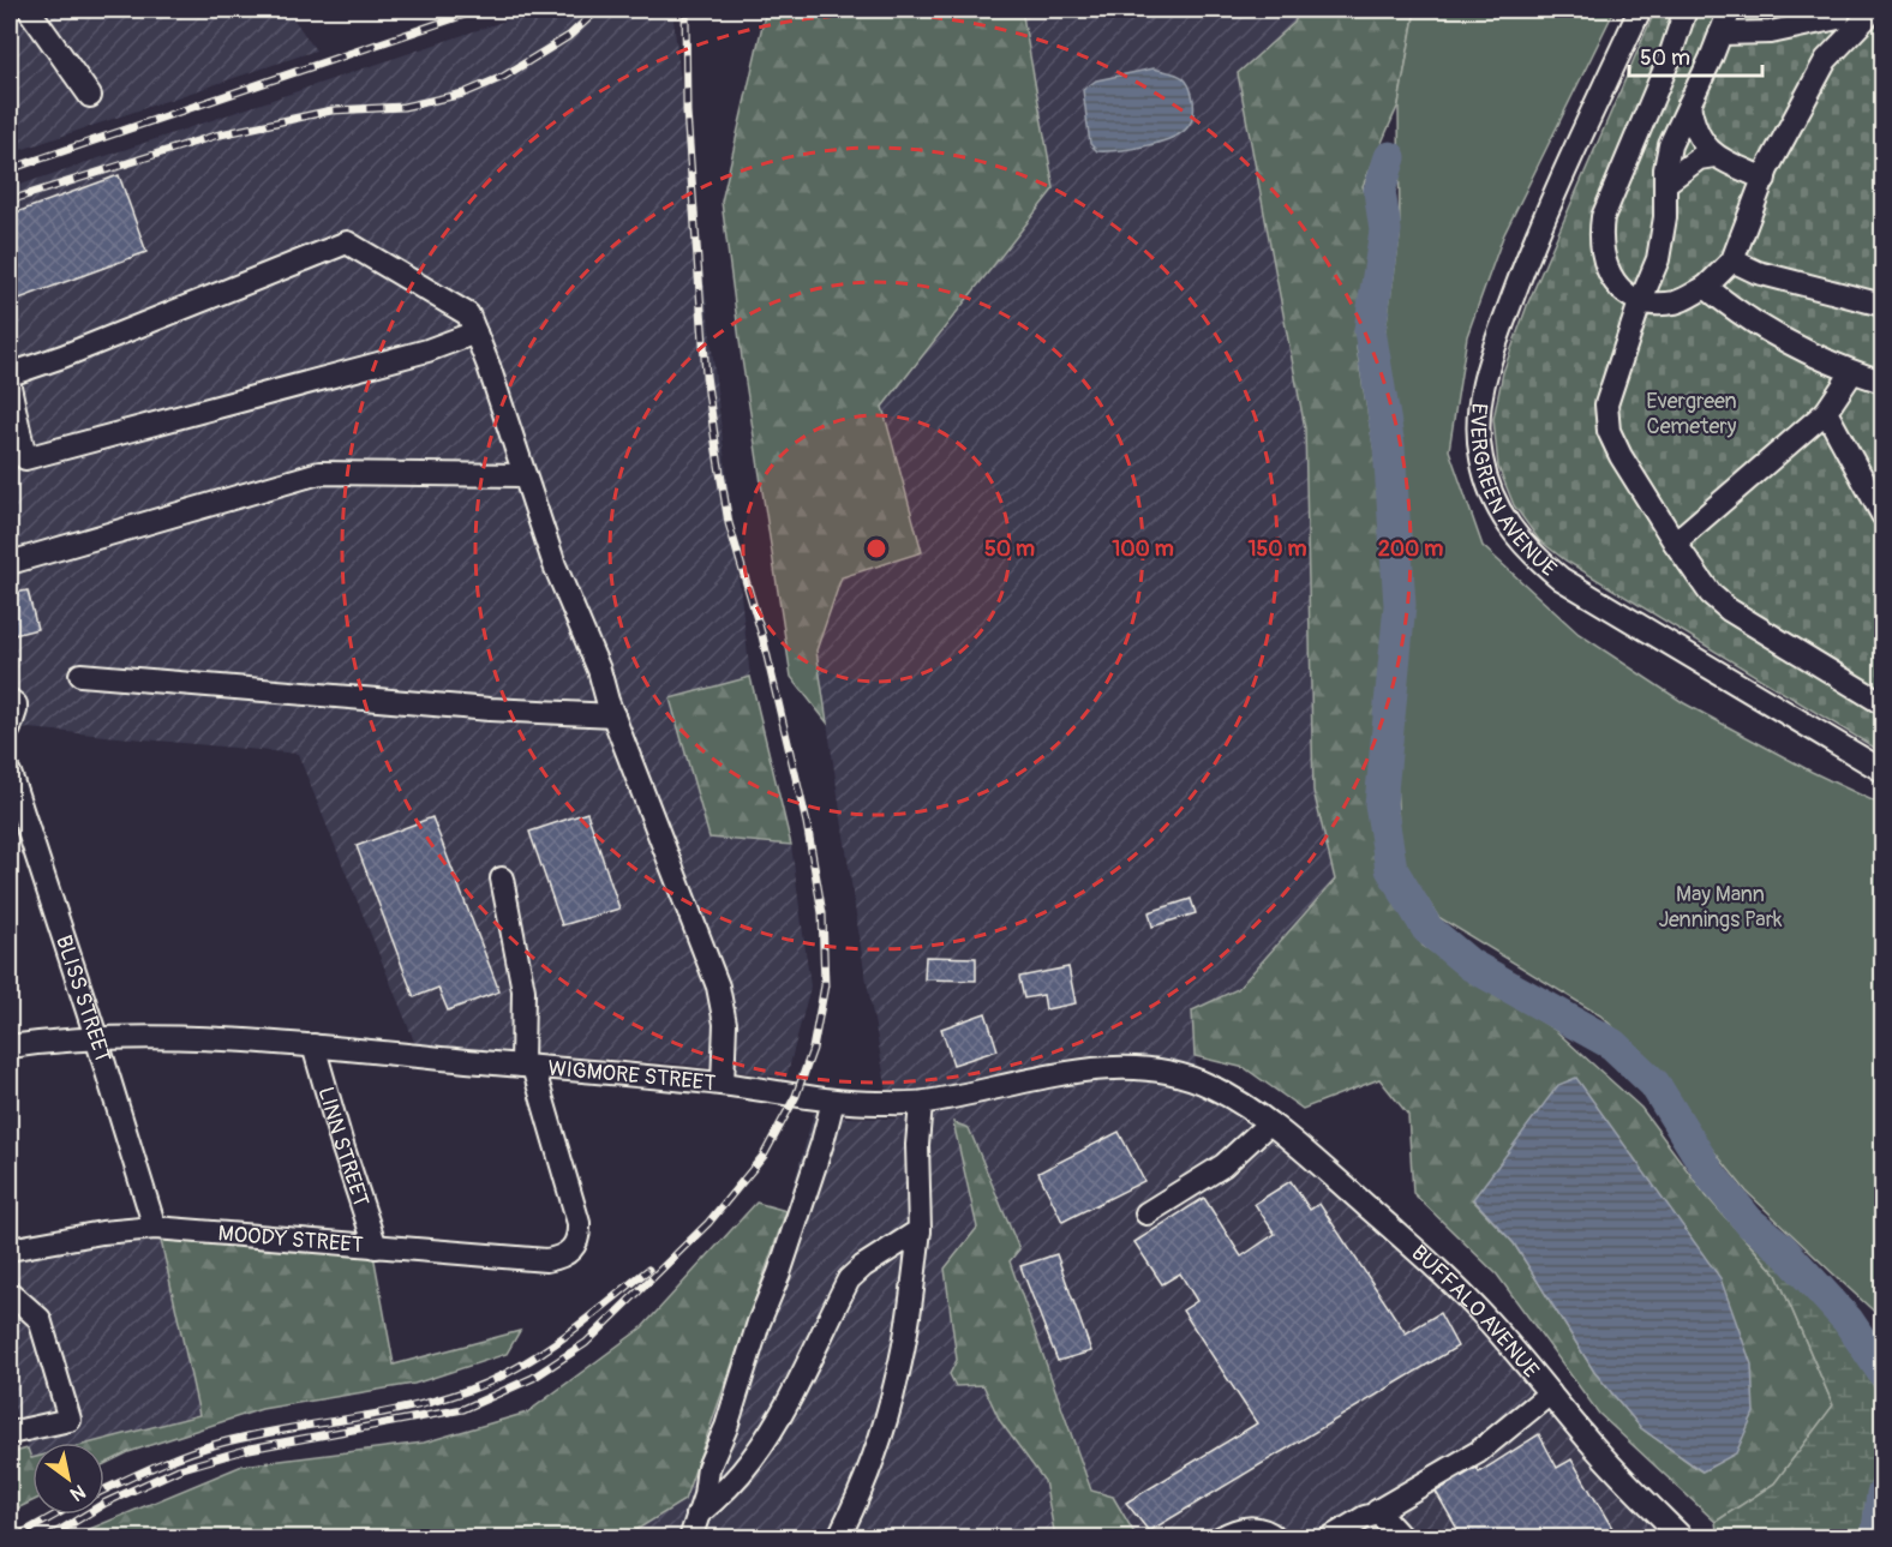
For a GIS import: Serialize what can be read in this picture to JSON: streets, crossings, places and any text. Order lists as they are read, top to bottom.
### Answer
{
  "streets": {
    "street": [
      "EVERGREEN AVENUE",
      "BLISS STREET",
      "WIGMORE STREET",
      "LINN STREET",
      "MOODY STREET",
      "BUFFALO AVENUE"
    ]
  },
  "crossings": [
    ["BLISS STREET", "WIGMORE STREET"],
    ["BLISS STREET", "MOODY STREET"],
    ["WIGMORE STREET", "LINN STREET"],
    ["WIGMORE STREET", "MOODY STREET"],
    ["WIGMORE STREET", "BUFFALO AVENUE"],
    ["LINN STREET", "MOODY STREET"]
  ],
  "parks": ["Evergreen Cemetery", "May Mann Jennings Park"],
  "scale_bar": "50 m",
  "north": "bottom right",
  "rings": [
    "50 m",
    "100 m",
    "150 m",
    "200 m"
  ]
}
